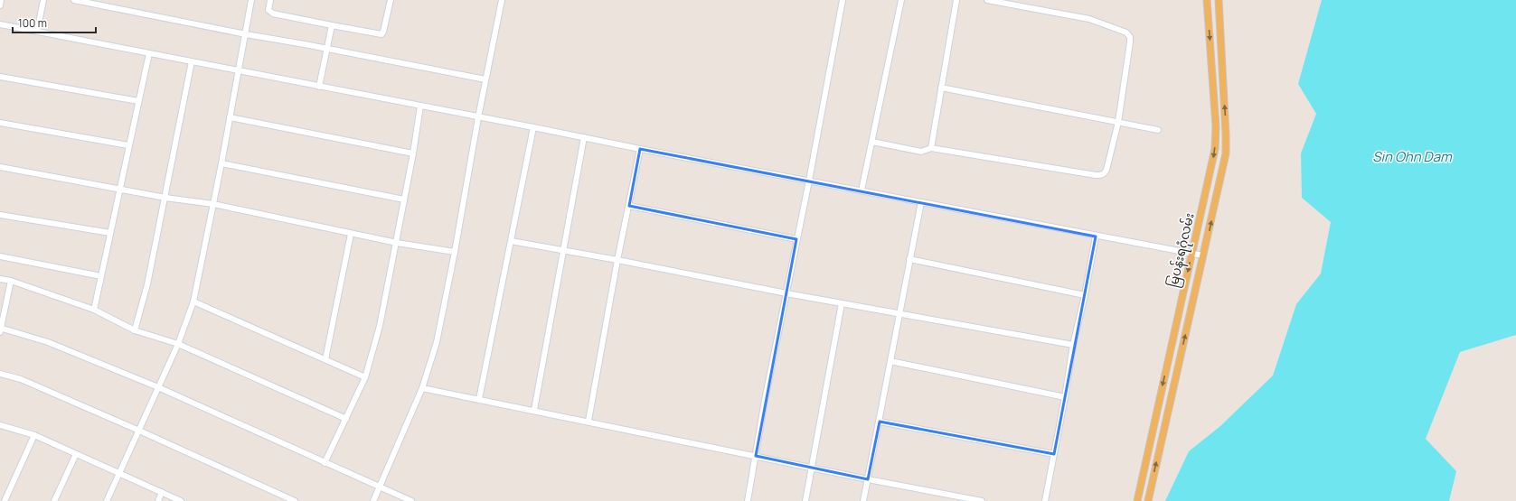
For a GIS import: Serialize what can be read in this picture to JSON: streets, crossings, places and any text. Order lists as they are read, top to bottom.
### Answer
{
  "streets": {
    "main road": ["မြပန်းရဂုံလမ်း"]
  },
  "water": ["Sin Ohn Dam"],
  "scale_bar": "100 m"
}
